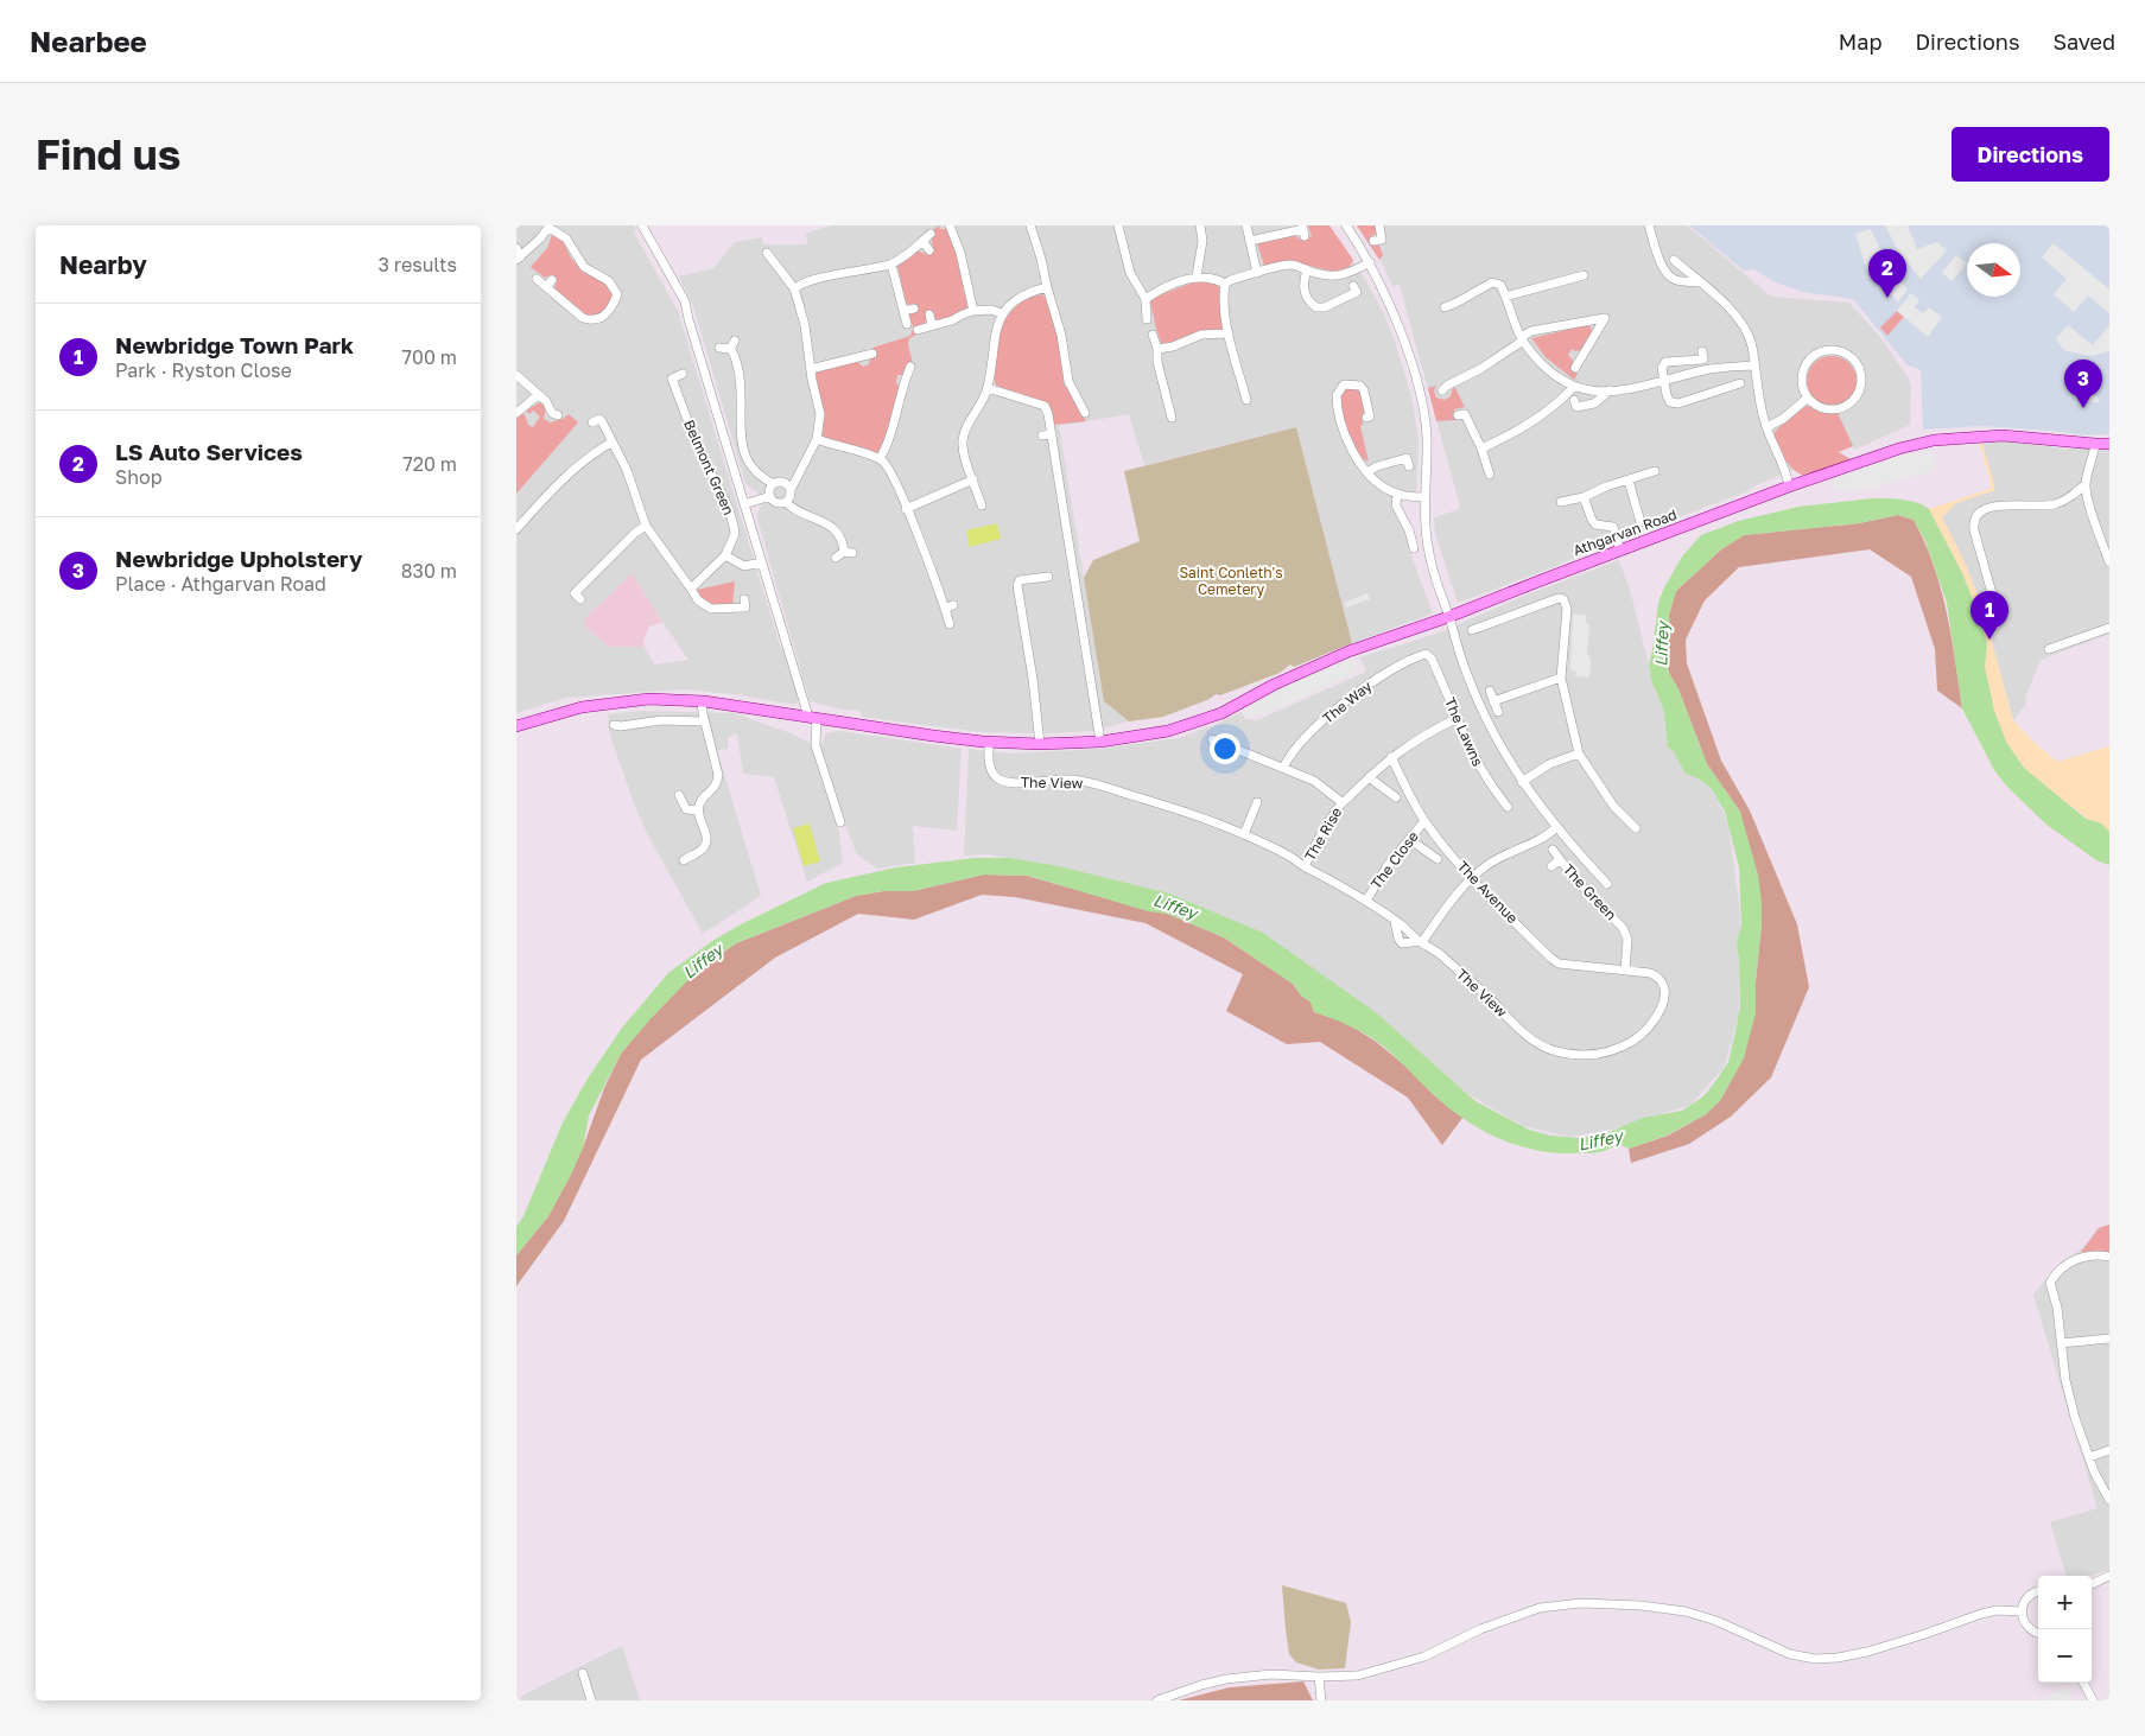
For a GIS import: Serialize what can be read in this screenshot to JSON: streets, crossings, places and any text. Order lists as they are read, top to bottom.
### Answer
{
  "streets": {
    "main road": ["Athgarvan Road"],
    "street": [
      "Belmont Green",
      "The Way",
      "The Lawns",
      "The View",
      "The Rise",
      "The Close",
      "The Avenue",
      "The Green"
    ]
  },
  "crossings": [
    ["Athgarvan Road", "The View"],
    ["The Way", "The Lawns"],
    ["The Lawns", "The Rise"],
    ["The View", "The Rise"],
    ["The View", "The Close"],
    ["The View", "The Avenue"],
    ["The View", "The Green"],
    ["The Rise", "The Avenue"],
    ["The Close", "The Avenue"],
    ["The Avenue", "The Green"]
  ],
  "water": ["Liffey"],
  "parks": ["Saint Conleth's Cemetery"],
  "north": "right",
  "page": {
    "header": "Nearbee",
    "nav": ["Map", "Directions", "Saved"],
    "buttons": "Directions",
    "title": "Find us",
    "heading": ["Nearby", "3 results"],
    "pins": ["2", "3", "1"],
    "list": [
      {
        "mark": "1",
        "name": "Newbridge Town Park",
        "note": "Park · Ryston Close",
        "value": "700 m"
      },
      {
        "mark": "2",
        "name": "LS Auto Services",
        "note": "Shop",
        "value": "720 m"
      },
      {
        "mark": "3",
        "name": "Newbridge Upholstery",
        "note": "Place · Athgarvan Road",
        "value": "830 m"
      }
    ],
    "map_buttons": ["+", "−"]
  }
}
